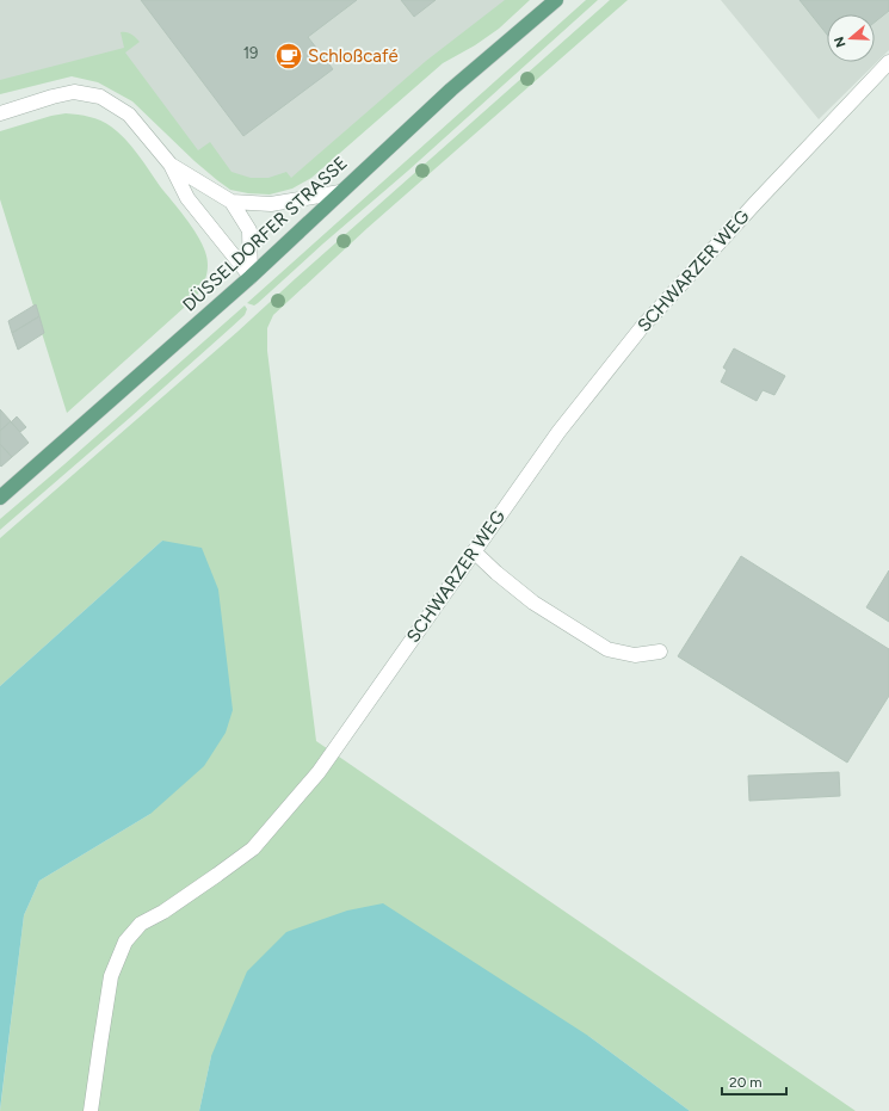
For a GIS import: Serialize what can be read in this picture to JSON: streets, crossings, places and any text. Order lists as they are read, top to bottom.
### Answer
{
  "streets": {
    "main road": ["DÜSSELDORFER STRASSE"],
    "street": ["SCHWARZER WEG"]
  },
  "places": {
    "cafe": ["Schloßcafé"]
  },
  "house_numbers": ["19"],
  "scale_bar": "20 m",
  "north": "left"
}
